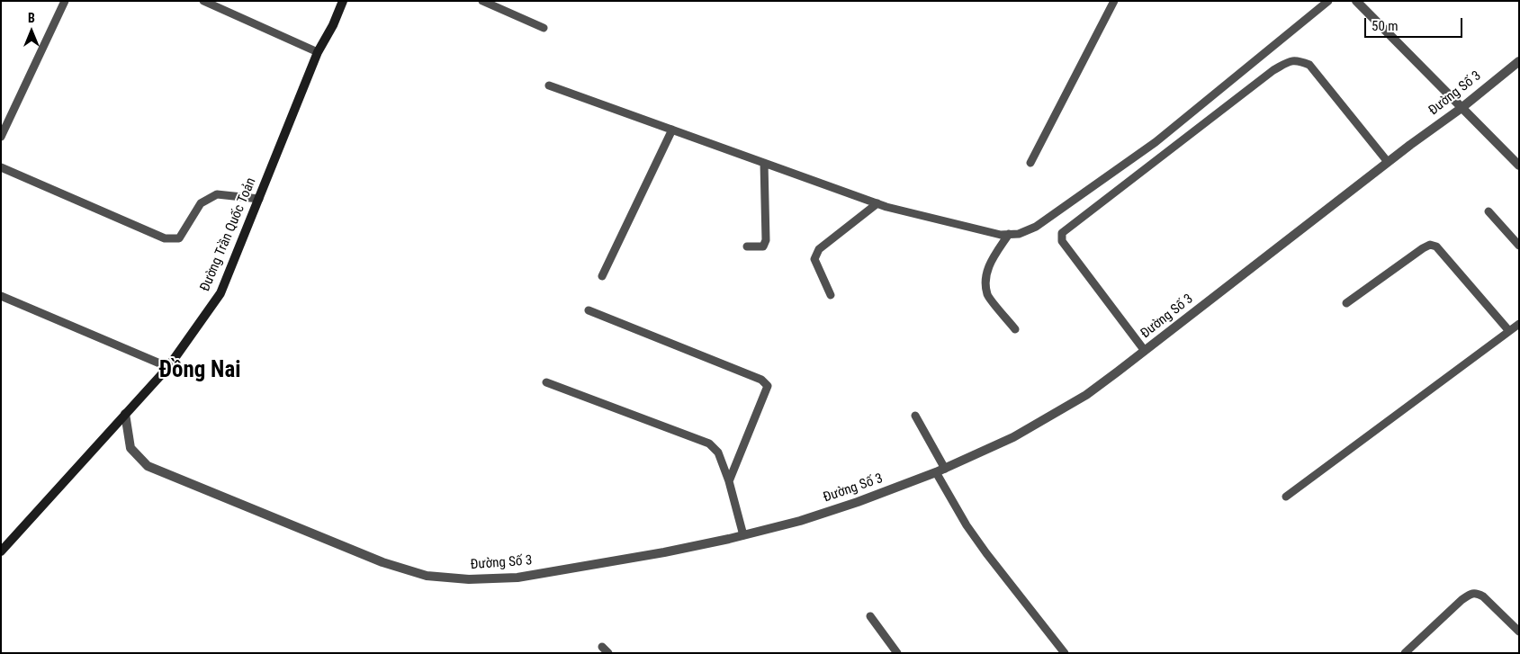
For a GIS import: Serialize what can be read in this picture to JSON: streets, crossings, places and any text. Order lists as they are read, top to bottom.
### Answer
{
  "streets": {
    "main road": ["Đường Trần Quốc Toản"],
    "street": ["Đường Số 3"]
  },
  "crossings": [
    ["Đường Số 3", "Đường Trần Quốc Toản"]
  ],
  "districts": ["Đồng Nai"],
  "scale_bar": "50 m",
  "north": "top"
}
